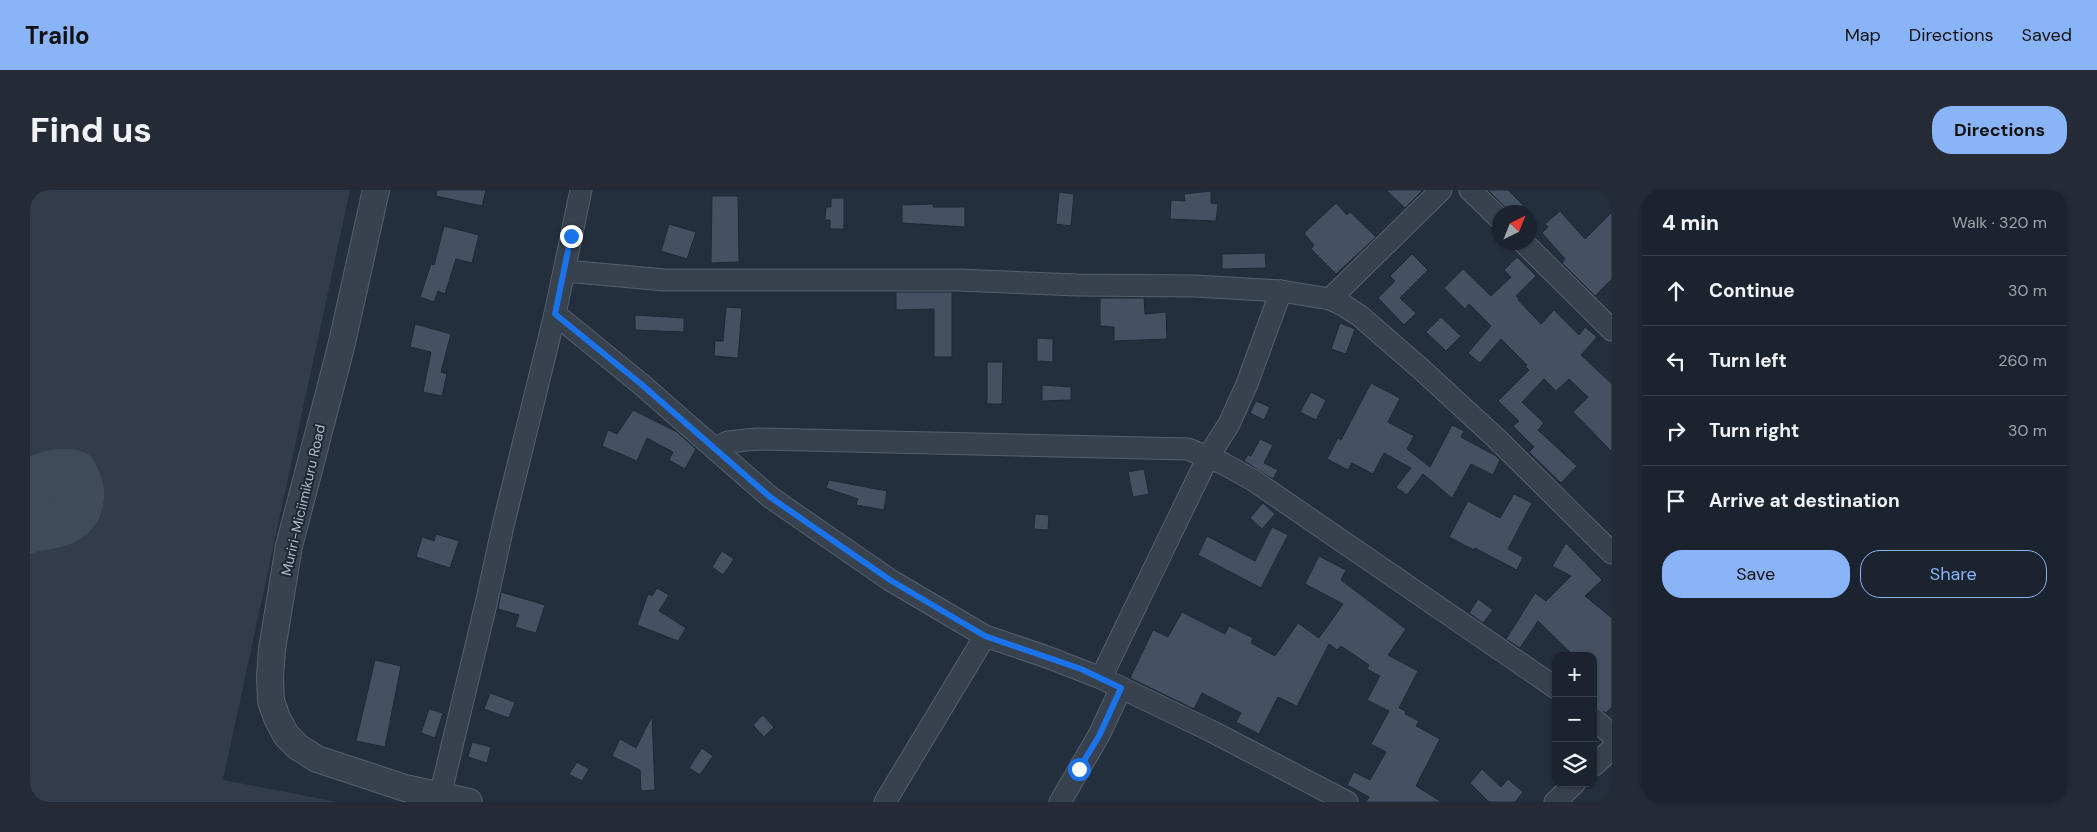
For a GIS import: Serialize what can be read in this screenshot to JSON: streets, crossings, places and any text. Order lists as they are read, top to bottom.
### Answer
{
  "streets": {
    "street": ["Muriri-Miciimikuru Road"]
  },
  "north": "top right",
  "page": {
    "header": "Trailo",
    "nav": ["Map", "Directions", "Saved"],
    "buttons": [
      "Directions",
      ["Save", "Share"]
    ],
    "title": "Find us",
    "heading": ["4 min", "Walk · 320 m"],
    "list": [
      ["Continue", "30 m"],
      ["Turn left", "260 m"],
      ["Turn right", "30 m"],
      "Arrive at destination"
    ],
    "map_buttons": ["+", "−"]
  }
}
